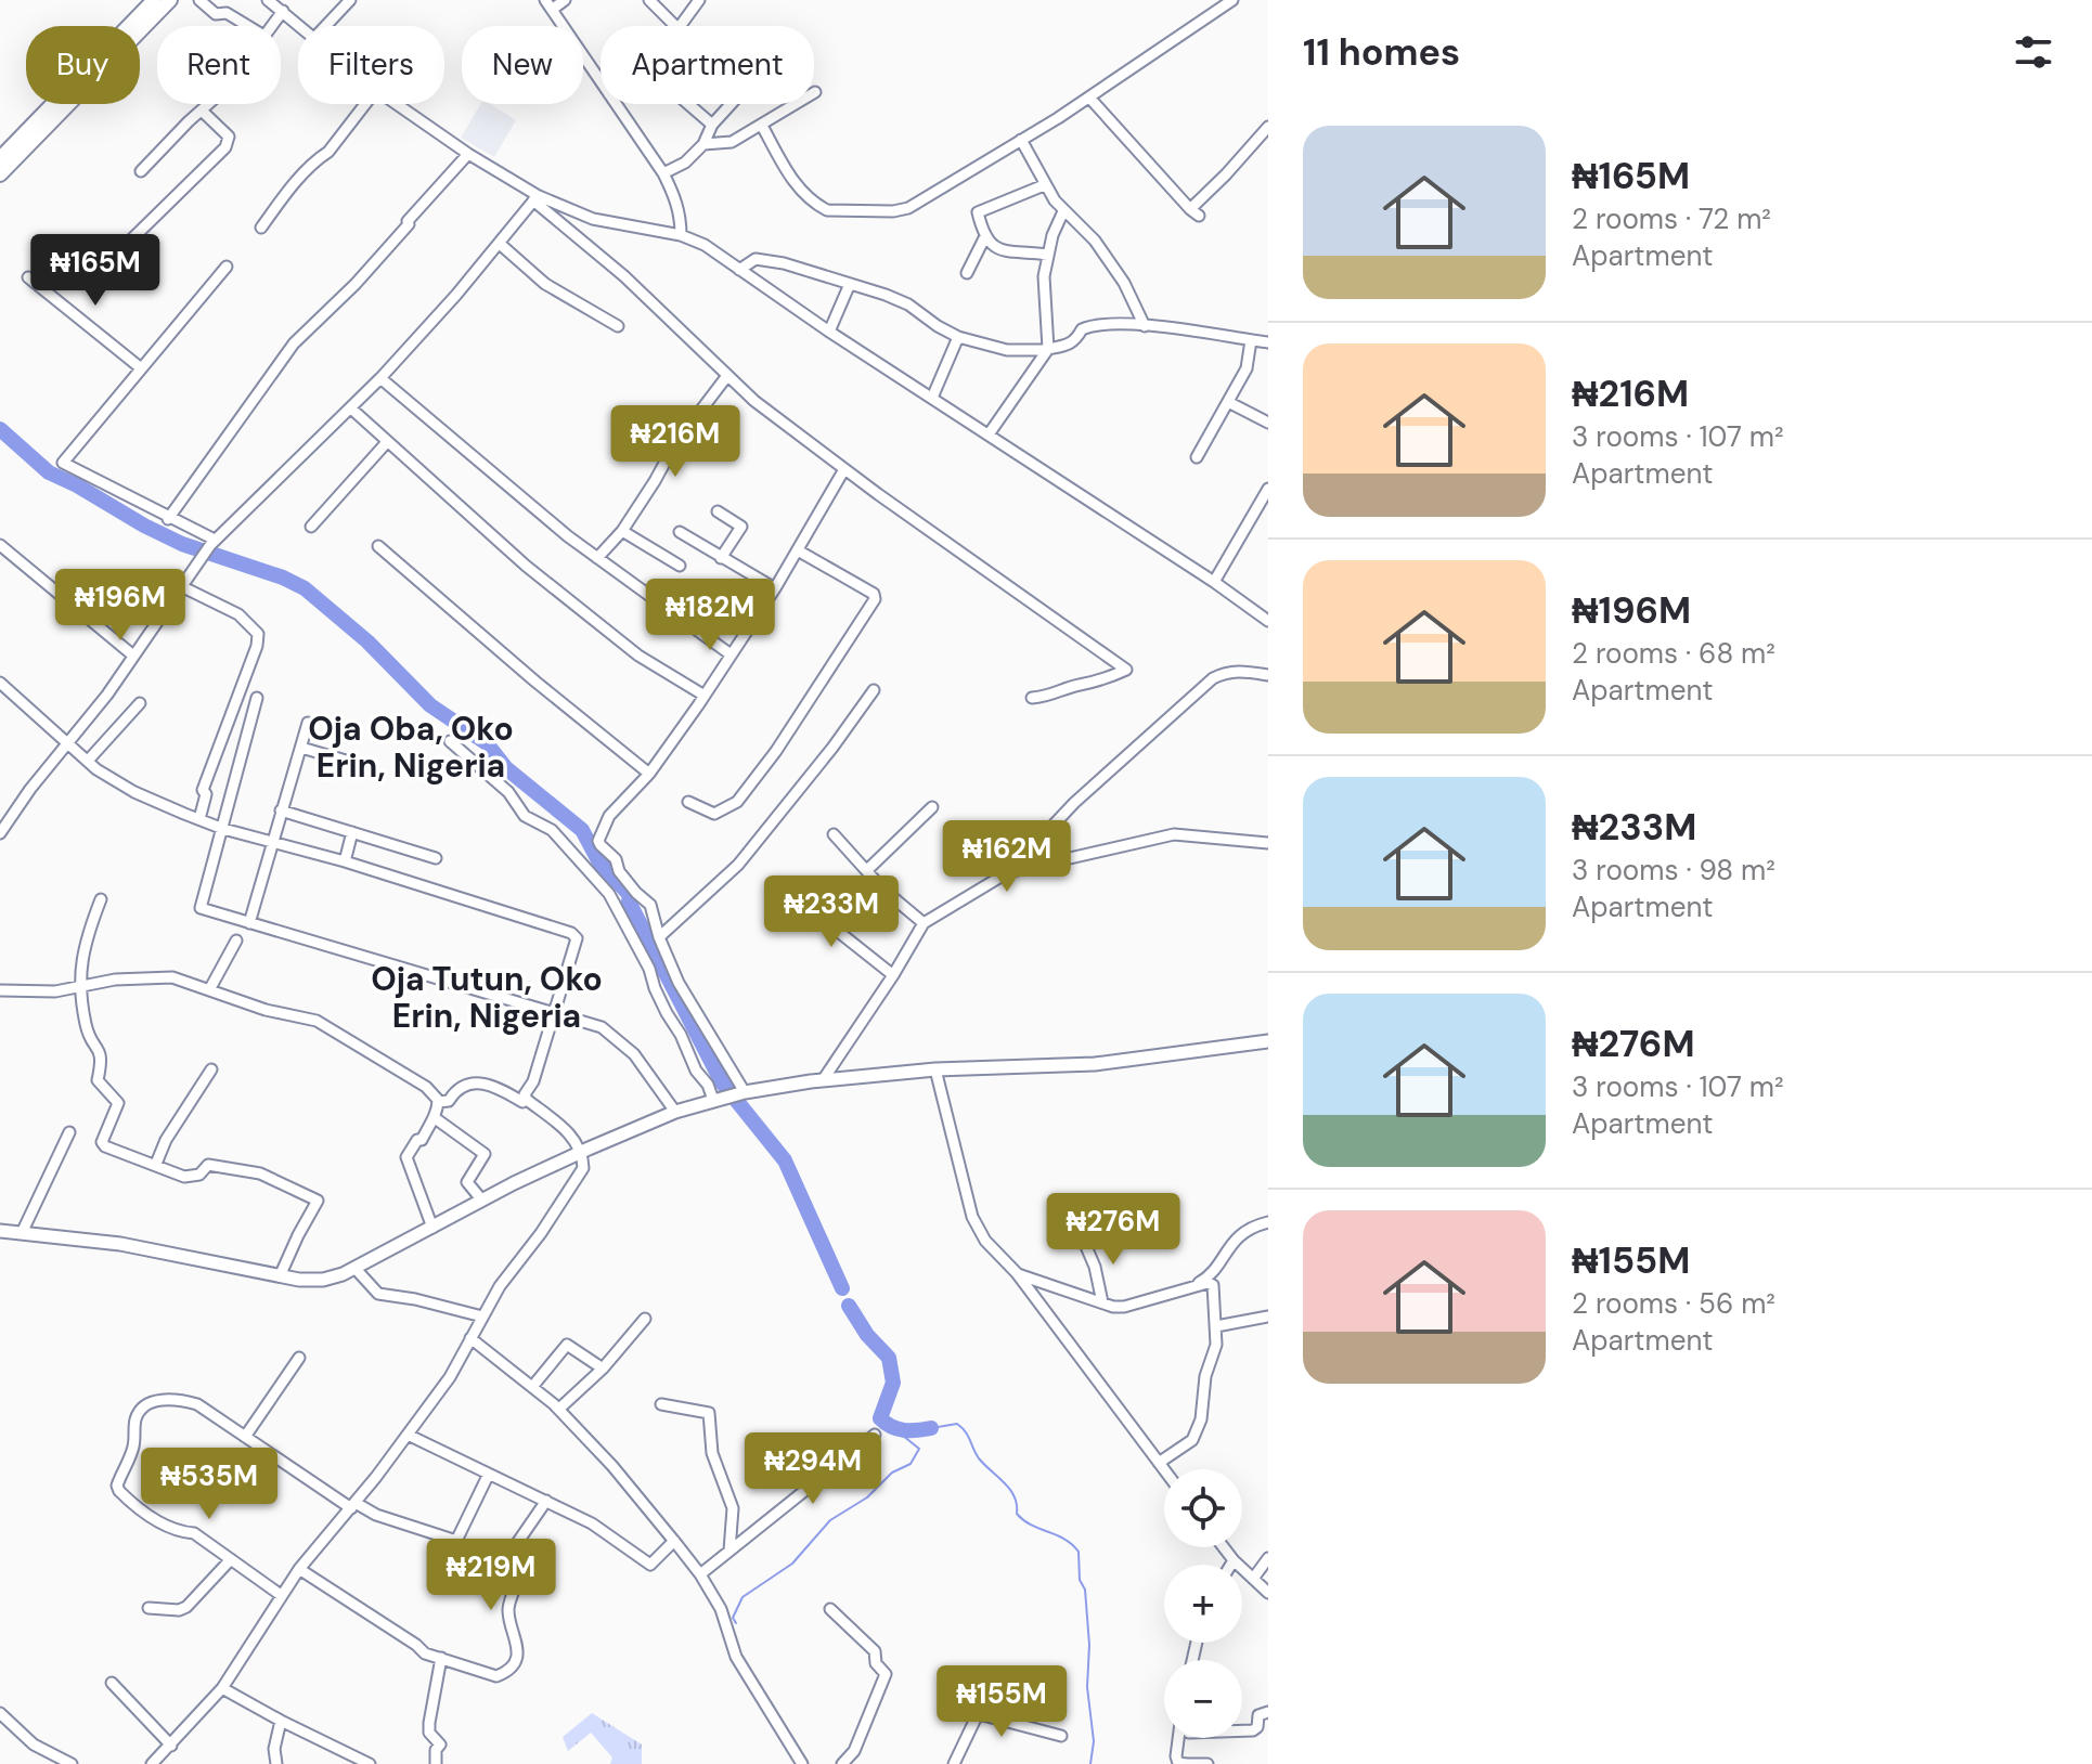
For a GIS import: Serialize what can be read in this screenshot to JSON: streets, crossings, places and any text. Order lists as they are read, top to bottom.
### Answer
{
  "districts": ["Oja Oba, Oko Erin, Nigeria", "Oja Tutun, Oko Erin, Nigeria"],
  "page": {
    "heading": "11 homes",
    "chip": [
      "Buy",
      "Rent",
      "Filters",
      "New",
      "Apartment"
    ],
    "list": [
      {
        "name": "₦165M",
        "note": "2 rooms · 72 m² · Apartment"
      },
      {
        "name": "₦216M",
        "note": "3 rooms · 107 m² · Apartment"
      },
      {
        "name": "₦196M",
        "note": "2 rooms · 68 m² · Apartment"
      },
      {
        "name": "₦233M",
        "note": "3 rooms · 98 m² · Apartment"
      },
      {
        "name": "₦276M",
        "note": "3 rooms · 107 m² · Apartment"
      },
      {
        "name": "₦155M",
        "note": "2 rooms · 56 m² · Apartment"
      }
    ],
    "price": [
      "₦165M",
      "₦216M",
      "₦196M",
      "₦182M",
      "₦162M",
      "₦233M",
      "₦276M",
      "₦294M",
      "₦535M",
      "₦219M",
      "₦155M"
    ],
    "map_buttons": ["+", "−"]
  }
}
